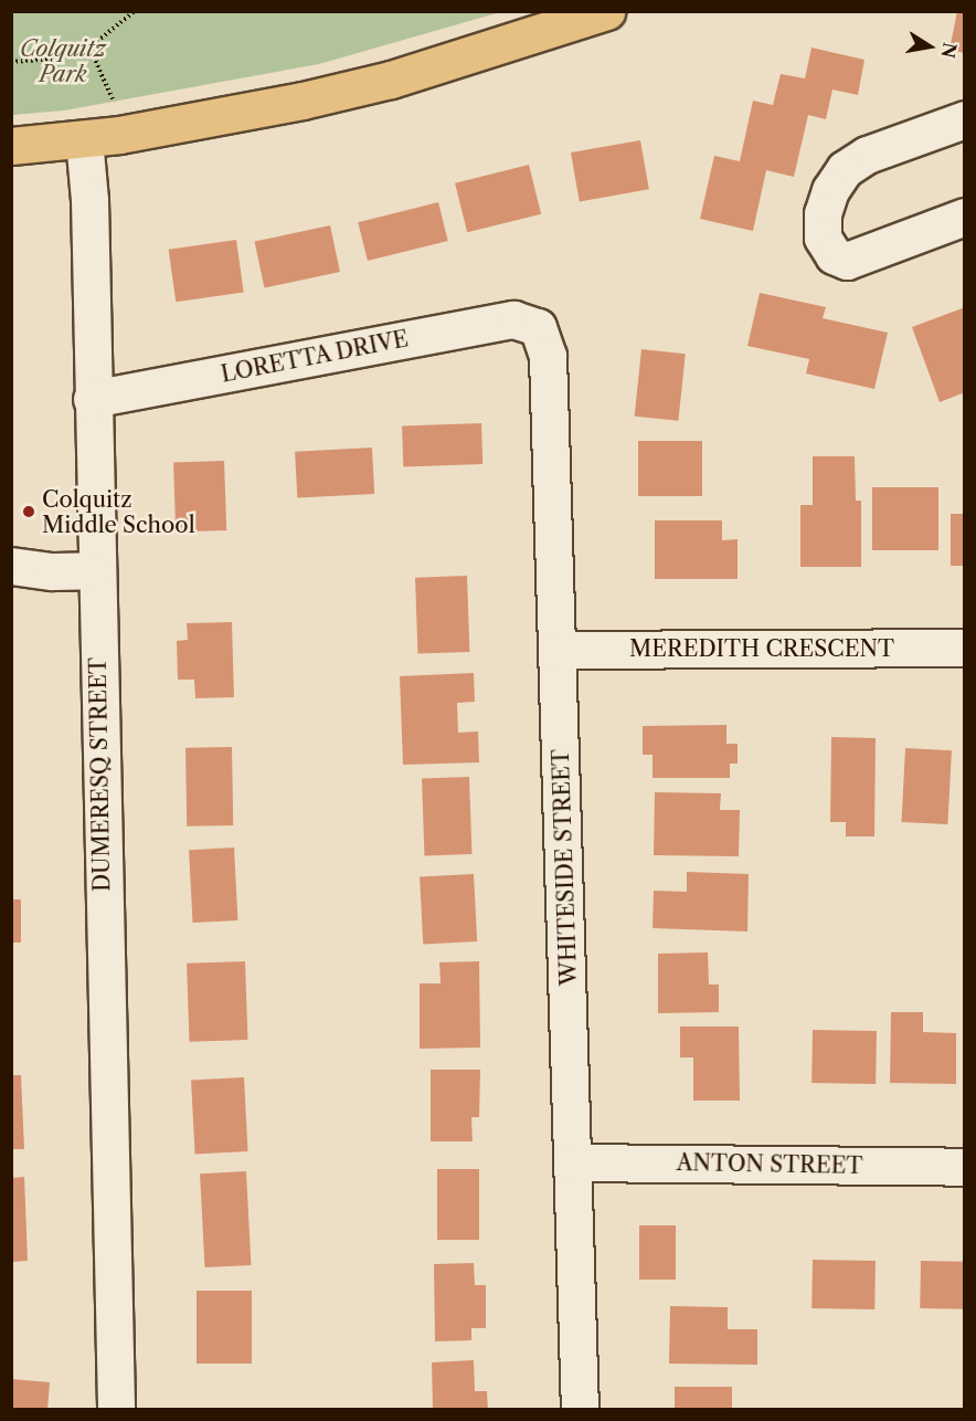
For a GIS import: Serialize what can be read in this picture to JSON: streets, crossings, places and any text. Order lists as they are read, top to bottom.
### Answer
{
  "streets": {
    "street": [
      "LORETTA DRIVE",
      "MEREDITH CRESCENT",
      "DUMERESQ STREET",
      "WHITESIDE STREET",
      "ANTON STREET"
    ]
  },
  "crossings": [
    ["LORETTA DRIVE", "DUMERESQ STREET"],
    ["LORETTA DRIVE", "WHITESIDE STREET"],
    ["MEREDITH CRESCENT", "WHITESIDE STREET"],
    ["WHITESIDE STREET", "ANTON STREET"]
  ],
  "parks": ["Colquitz Park"],
  "places": ["Colquitz Middle School"],
  "north": "right"
}
